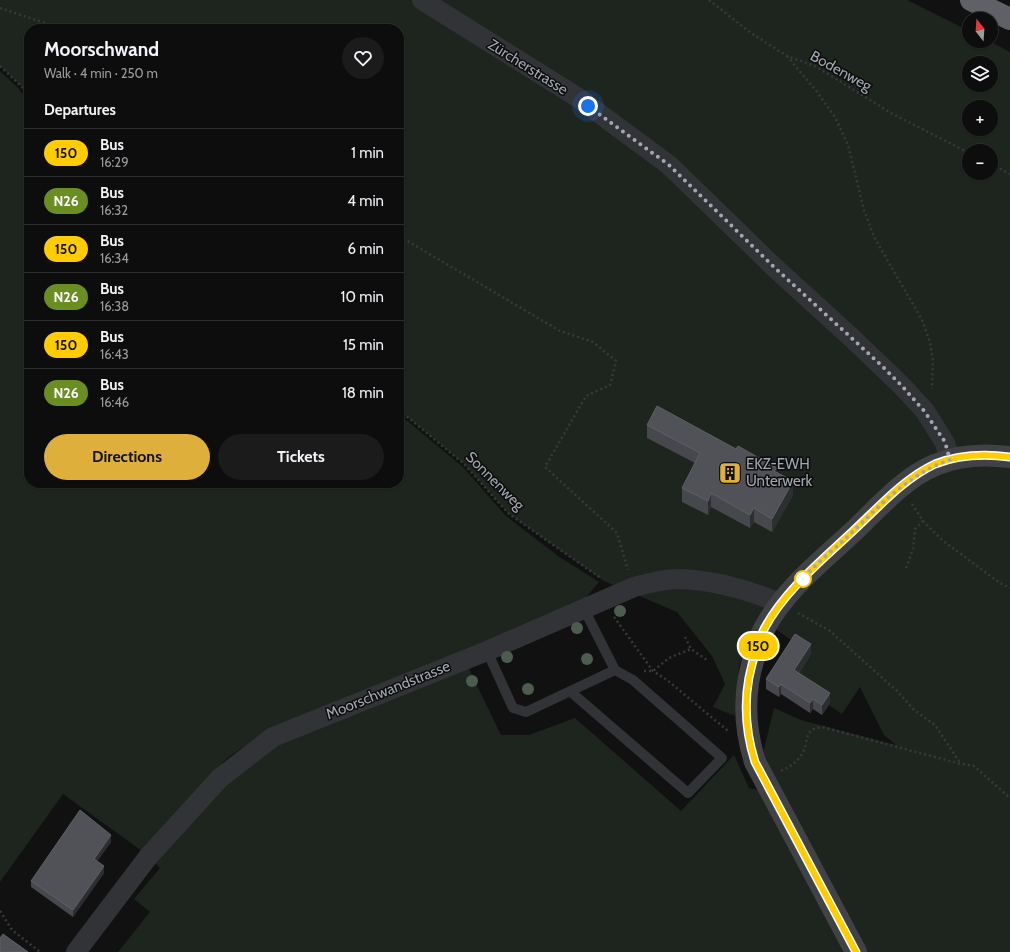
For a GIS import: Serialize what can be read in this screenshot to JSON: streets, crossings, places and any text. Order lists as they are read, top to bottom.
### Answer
{
  "streets": {
    "street": ["Zürcherstrasse", "Moorschwandstrasse"],
    "path": ["Bodenweg", "Sonnenweg"]
  },
  "crossings": [
    ["Sonnenweg", "Moorschwandstrasse"]
  ],
  "places": {
    "building": ["EKZ-EWH Unterwerk"]
  },
  "lines": ["bus line 150"],
  "north": "top",
  "page": {
    "on_map": "150",
    "map_buttons": ["+", "−"],
    "heading": [
      ["Moorschwand", "Walk · 4 min · 250 m"],
      "Departures"
    ],
    "list": [
      {
        "mark": "150",
        "name": "Bus",
        "note": "16:29",
        "value": "1 min"
      },
      {
        "mark": "N26",
        "name": "Bus",
        "note": "16:32",
        "value": "4 min"
      },
      {
        "mark": "150",
        "name": "Bus",
        "note": "16:34",
        "value": "6 min"
      },
      {
        "mark": "N26",
        "name": "Bus",
        "note": "16:38",
        "value": "10 min"
      },
      {
        "mark": "150",
        "name": "Bus",
        "note": "16:43",
        "value": "15 min"
      },
      {
        "mark": "N26",
        "name": "Bus",
        "note": "16:46",
        "value": "18 min"
      }
    ],
    "buttons": ["Directions", "Tickets"]
  }
}
